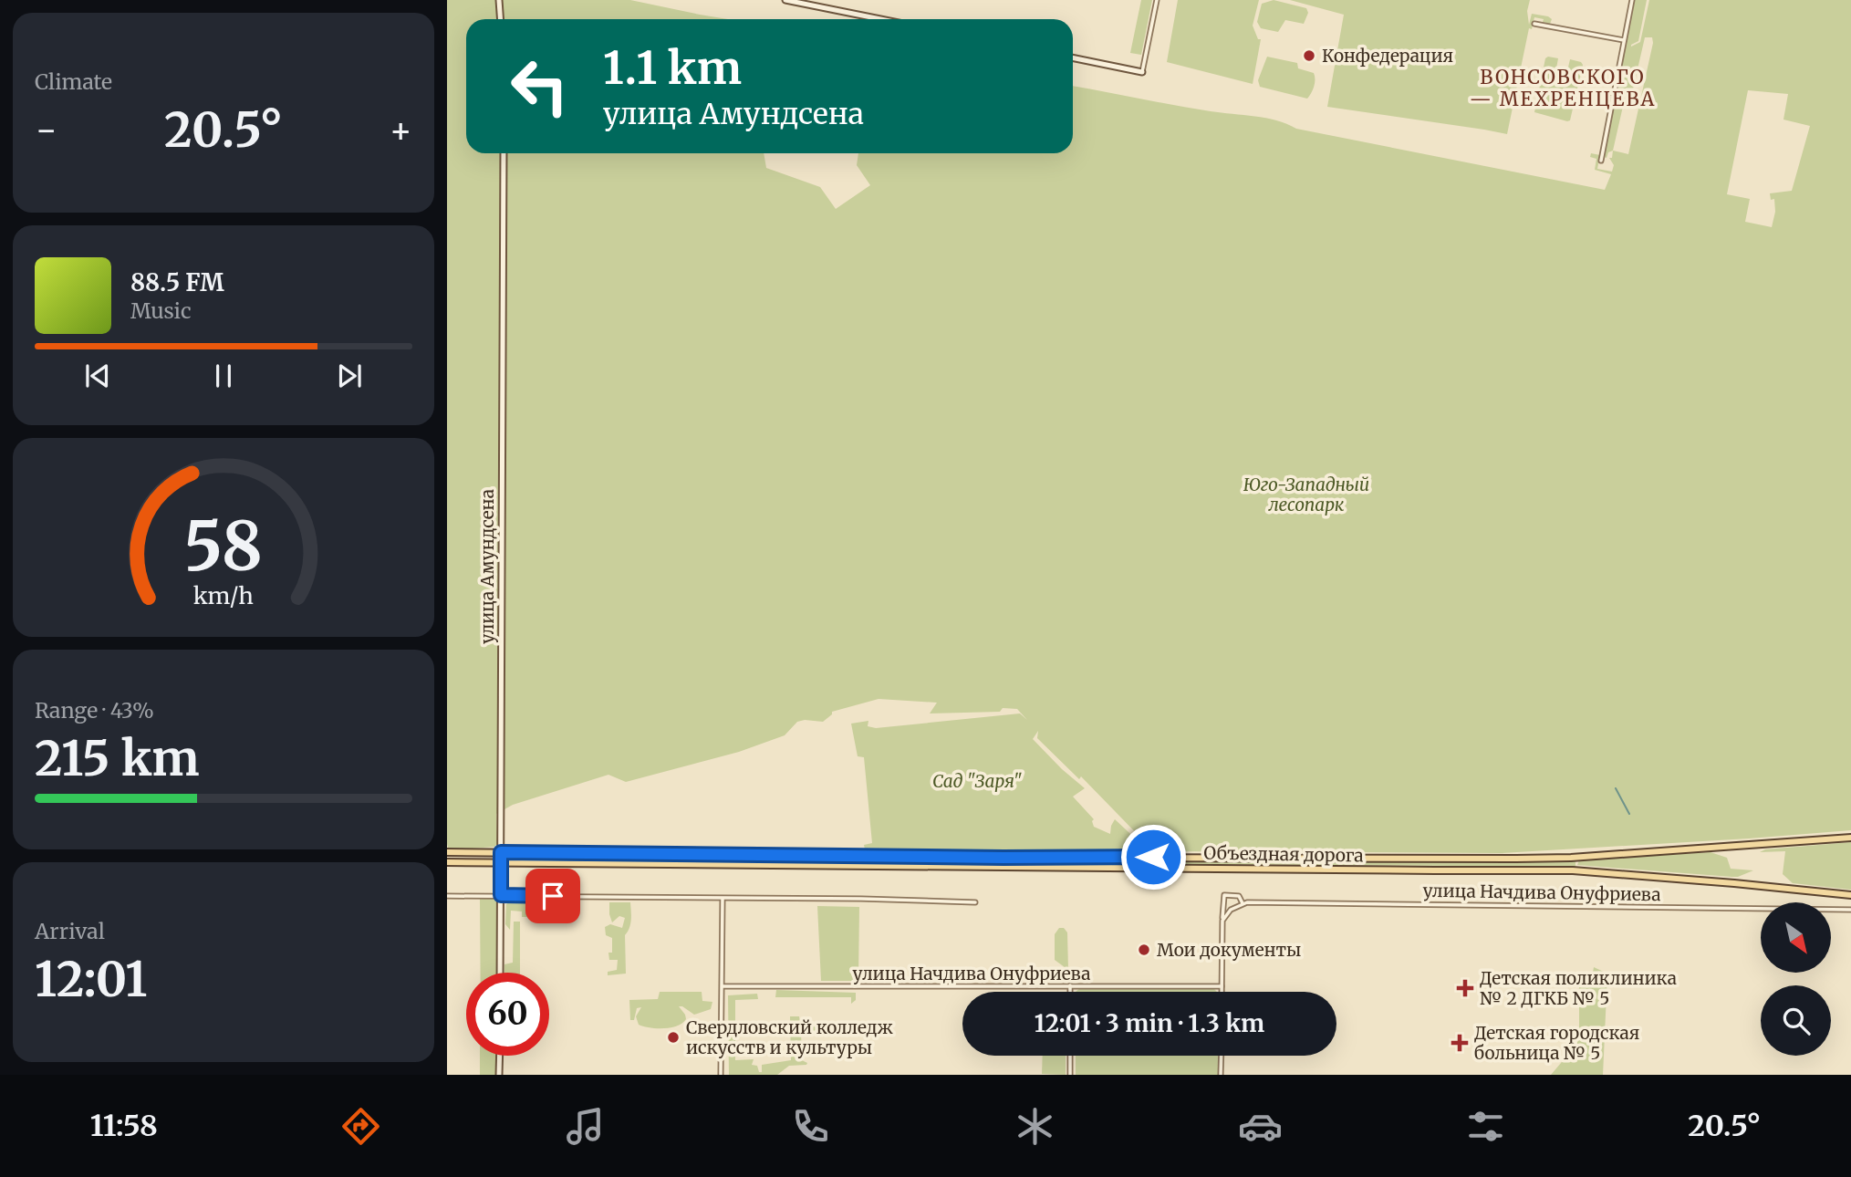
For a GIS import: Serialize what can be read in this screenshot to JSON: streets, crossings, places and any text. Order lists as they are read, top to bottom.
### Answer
{
  "streets": {
    "main road": ["улица Амундсена", "Объездная дорога"],
    "street": ["улица Начдива Онуфриева"]
  },
  "crossings": [
    ["улица Амундсена", "Объездная дорога"]
  ],
  "districts": ["ВОНСОВСКОГО — МЕХРЕНЦЕВА"],
  "parks": ["Юго-Западный лесопарк", "Сад \"Заря\""],
  "places": {
    "other": ["Конфедерация", "Мои документы", "Свердловский колледж искусств и культуры"],
    "health": ["Детская поликлиника № 2 ДГКБ № 5", "Детская городская больница № 5"]
  },
  "north": "bottom right",
  "page": {
    "tile": [
      "Climate",
      ["Range · 43%", "215 km"],
      ["Arrival", "12:01"]
    ],
    "turn": ["1.1 km", "улица Амундсена"],
    "heat": ["−", "20.5°", "+"],
    "song": ["88.5 FM", "Music"],
    "limit": "60",
    "trip": "12:01 · 3 min · 1.3 km",
    "tabs": ["11:58", "20.5°"],
    "gauge": ["58", "km/h"]
  }
}
